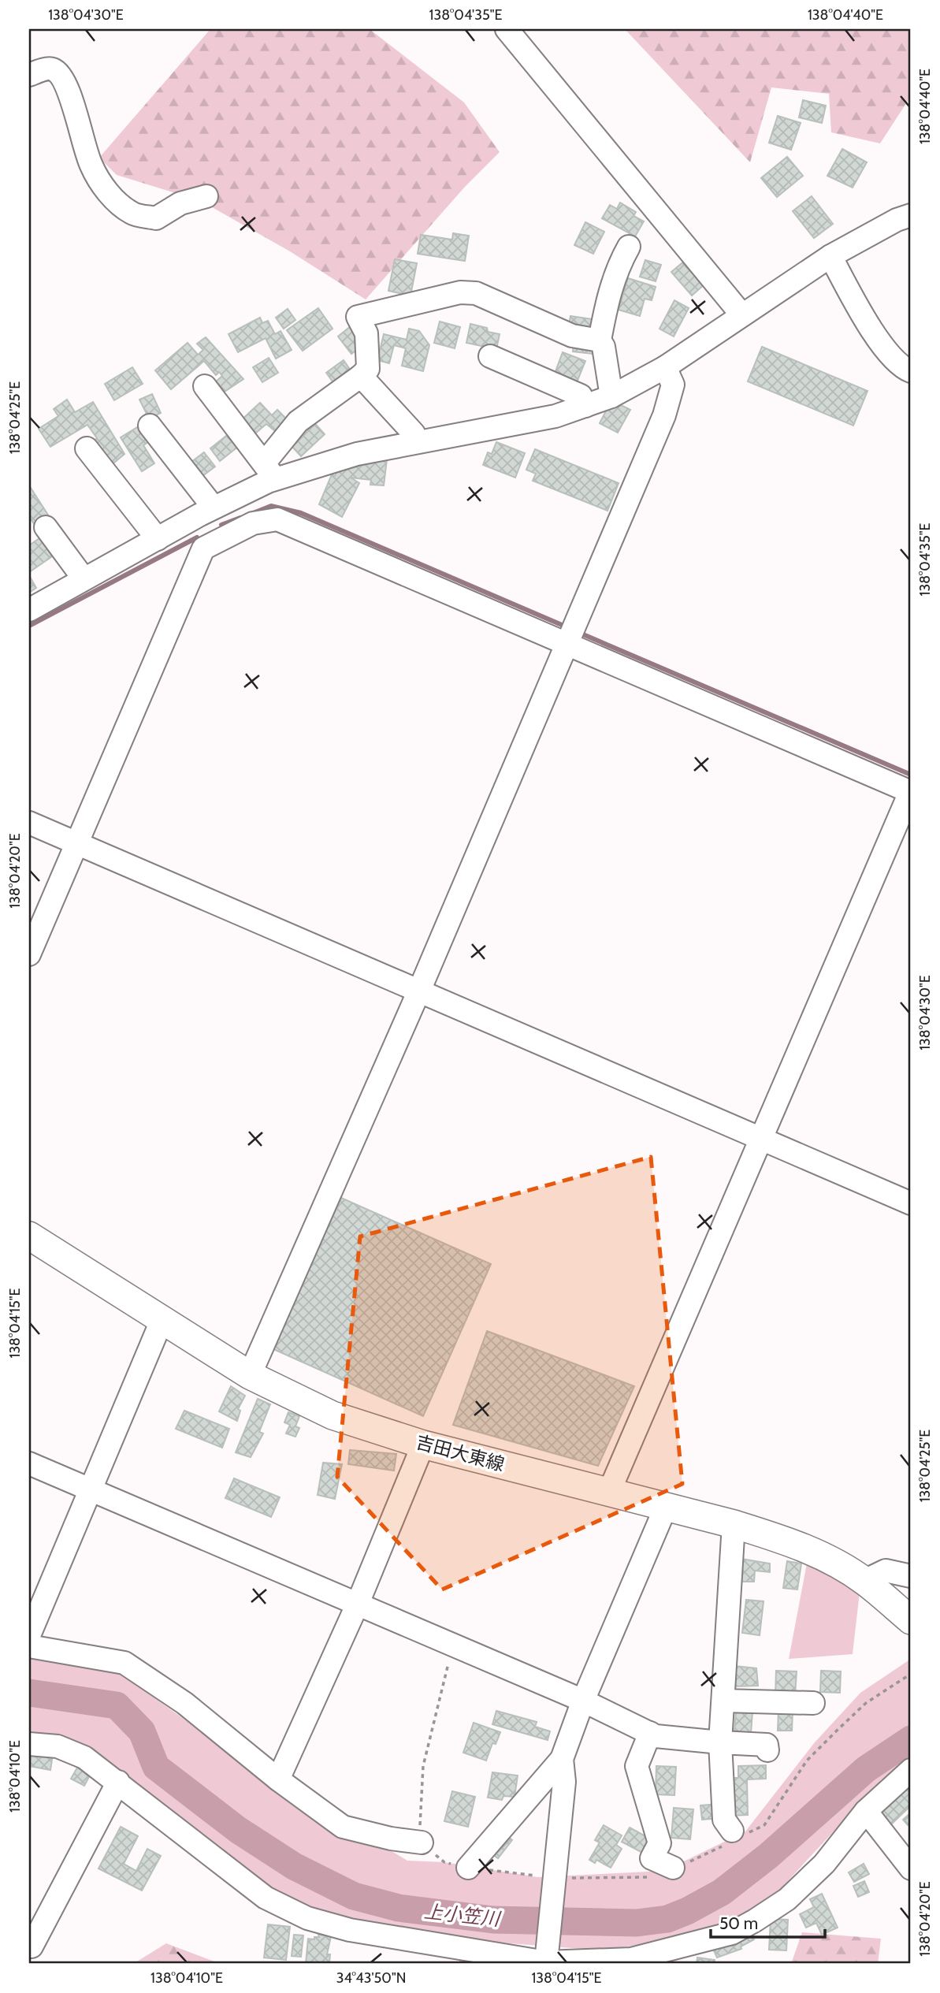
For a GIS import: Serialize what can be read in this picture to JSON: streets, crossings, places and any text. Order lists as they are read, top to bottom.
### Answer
{
  "streets": {
    "main road": ["吉田大東線"]
  },
  "water": ["上小笠川"],
  "scale_bar": "50 m",
  "coordinates": [
    "138°04'30\"E",
    "138°04'35\"E",
    "138°04'40\"E",
    "138°04'25\"E",
    "138°04'20\"E",
    "138°04'15\"E",
    "138°04'10\"E",
    "34°43'50\"N"
  ]
}
